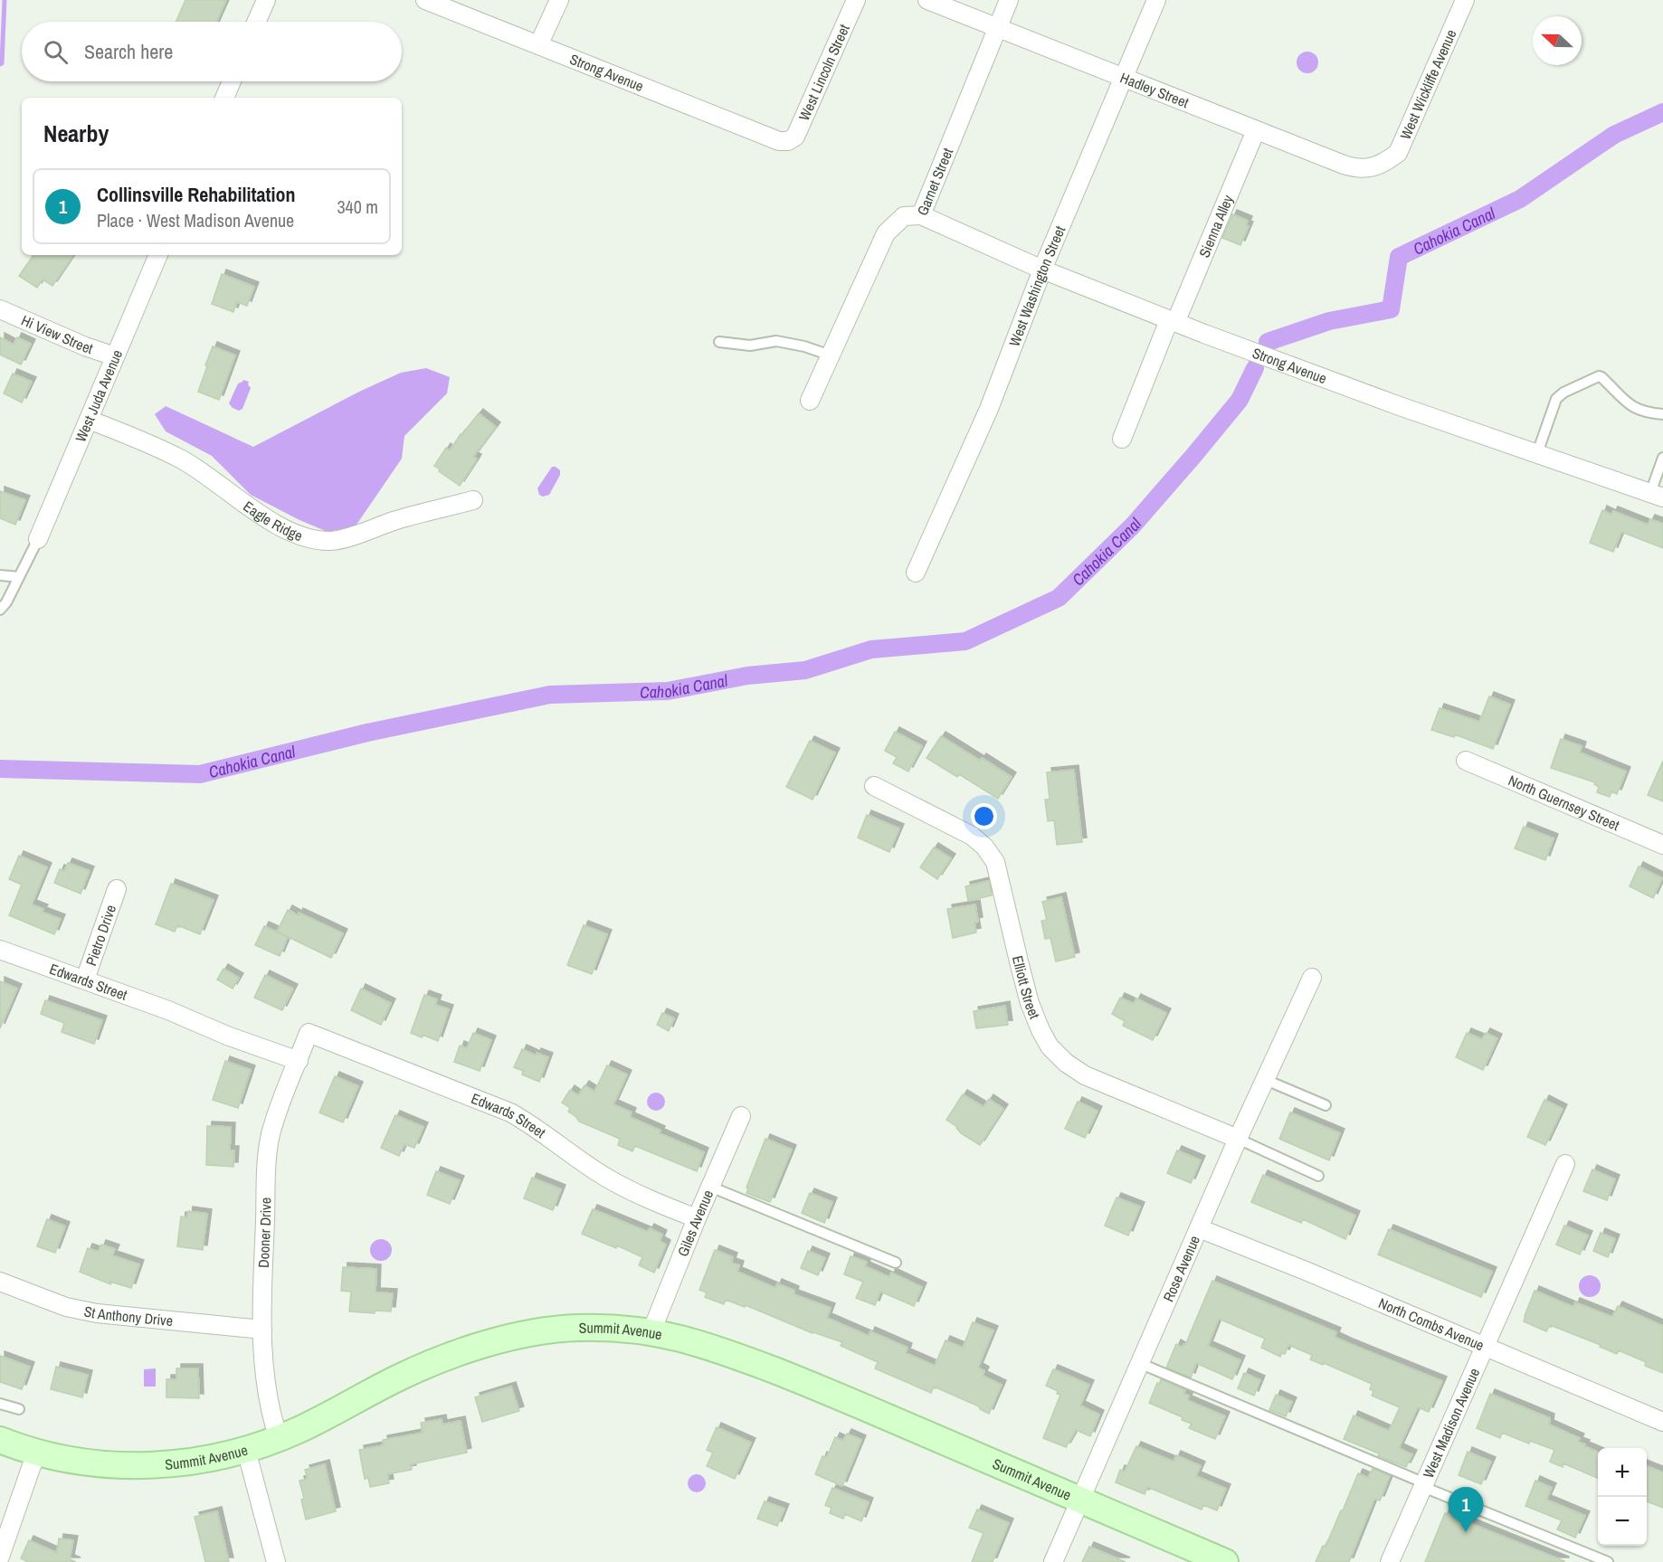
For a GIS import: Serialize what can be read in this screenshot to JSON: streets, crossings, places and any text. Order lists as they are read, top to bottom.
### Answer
{
  "streets": {
    "street": [
      "Strong Avenue",
      "West Lincoln Street",
      "West Wickliffe Avenue",
      "Hadley Street",
      "Garnet Street",
      "Sienna Alley",
      "West Washington Street",
      "Hi View Street",
      "West Juda Avenue",
      "Eagle Ridge",
      "North Guernsey Street",
      "Pietro Drive",
      "Edwards Street",
      "Elliott Street",
      "Giles Avenue",
      "Dooner Drive",
      "Rose Avenue",
      "St Anthony Drive",
      "North Combs Avenue",
      "Summit Avenue",
      "West Madison Avenue"
    ]
  },
  "crossings": [
    ["Strong Avenue", "West Lincoln Street"],
    ["Strong Avenue", "Garnet Street"],
    ["Strong Avenue", "Sienna Alley"],
    ["Strong Avenue", "West Washington Street"],
    ["West Wickliffe Avenue", "Hadley Street"],
    ["Hadley Street", "Garnet Street"],
    ["Hadley Street", "Sienna Alley"],
    ["Hadley Street", "West Washington Street"],
    ["Hi View Street", "West Juda Avenue"],
    ["West Juda Avenue", "Eagle Ridge"],
    ["Pietro Drive", "Edwards Street"],
    ["Edwards Street", "Giles Avenue"],
    ["Edwards Street", "Dooner Drive"],
    ["Elliott Street", "Rose Avenue"],
    ["Giles Avenue", "Summit Avenue"],
    ["Dooner Drive", "St Anthony Drive"],
    ["Dooner Drive", "Summit Avenue"],
    ["Rose Avenue", "North Combs Avenue"],
    ["Rose Avenue", "Summit Avenue"],
    ["North Combs Avenue", "West Madison Avenue"]
  ],
  "water": ["Cahokia Canal"],
  "north": "left",
  "page": {
    "search": "Search here",
    "heading": "Nearby",
    "list": [
      {
        "mark": "1",
        "name": "Collinsville Rehabilitation",
        "note": "Place · West Madison Avenue",
        "value": "340 m"
      }
    ],
    "map_buttons": ["+", "−"],
    "pins": "1"
  }
}
